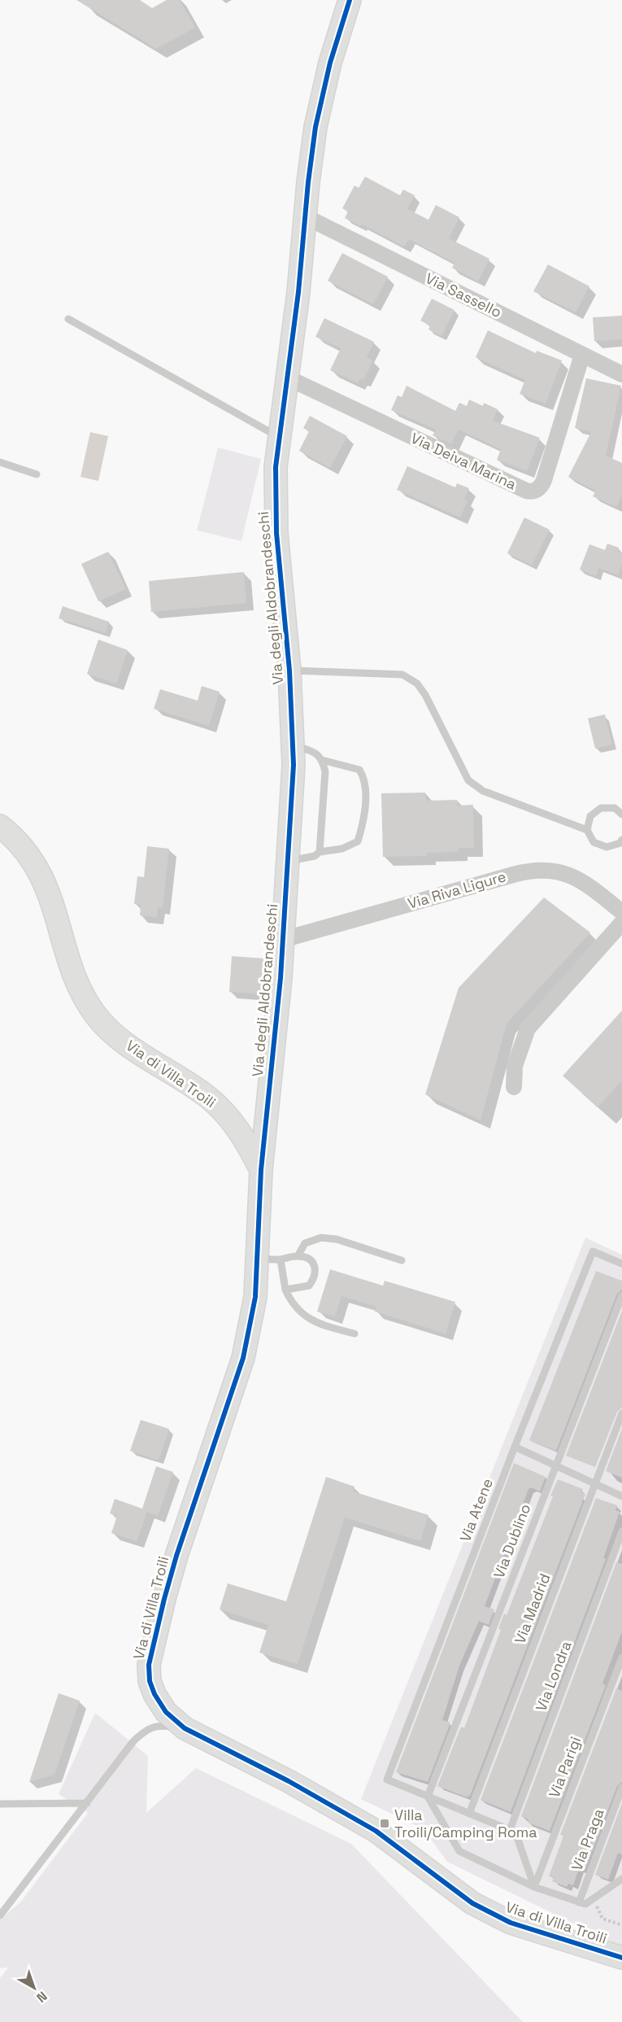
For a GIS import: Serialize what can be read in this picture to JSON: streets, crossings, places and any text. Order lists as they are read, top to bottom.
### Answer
{
  "streets": {
    "street": [
      "Via Sassello",
      "Via Deiva Marina",
      "Via degli Aldobrandeschi",
      "Via Riva Ligure",
      "Via di Villa Troili"
    ],
    "lane": [
      "Via Atene",
      "Via Dublino",
      "Via Madrid",
      "Via Londra",
      "Via Parigi",
      "Via Praga"
    ]
  },
  "crossings": [
    ["Via Sassello", "Via Deiva Marina"],
    ["Via Sassello", "Via degli Aldobrandeschi"],
    ["Via Deiva Marina", "Via degli Aldobrandeschi"],
    ["Via degli Aldobrandeschi", "Via Riva Ligure"],
    ["Via degli Aldobrandeschi", "Via di Villa Troili"],
    ["Via Atene", "Via Dublino"]
  ],
  "places": {
    "transit": ["Villa Troili/Camping Roma"]
  },
  "north": "bottom right"
}
